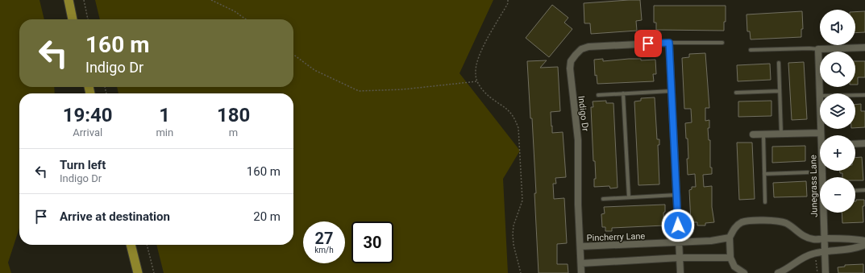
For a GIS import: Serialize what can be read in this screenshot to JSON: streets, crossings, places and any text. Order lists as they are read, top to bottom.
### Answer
{
  "streets": {
    "street": ["Indigo Dr", "Junegrass Lane", "Pincherry Lane"]
  },
  "crossings": [
    ["Indigo Dr", "Pincherry Lane"]
  ],
  "page": {
    "map_buttons": ["+", "−"],
    "turn": ["160 m", "Indigo Dr"],
    "eta": [
      "19:40",
      "Arrival",
      "1",
      "min",
      "180",
      "m"
    ],
    "list": [
      {
        "name": "Turn left",
        "note": "Indigo Dr",
        "value": "160 m"
      },
      {
        "name": "Arrive at destination",
        "value": "20 m"
      }
    ],
    "speed": "27 km/h",
    "limit": "30"
  }
}
